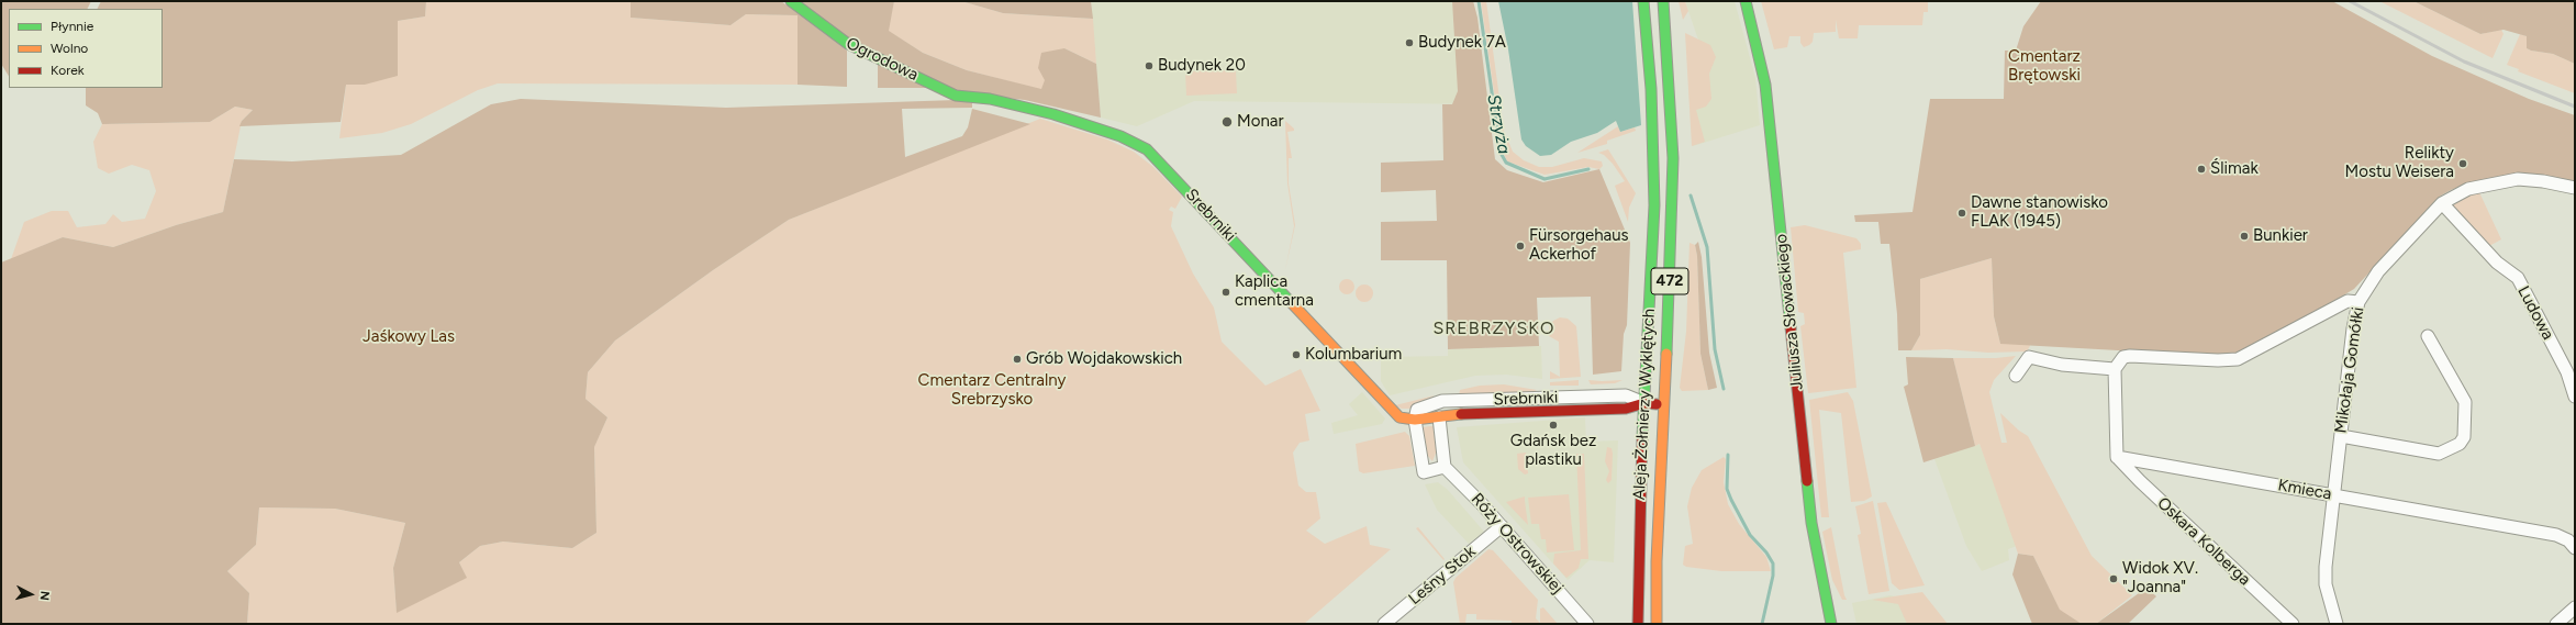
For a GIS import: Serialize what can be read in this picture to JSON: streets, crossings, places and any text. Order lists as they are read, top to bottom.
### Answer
{
  "streets": {
    "street": [
      "Ogrodowa",
      "Srebrniki",
      "472",
      "Juliusza Słowackiego",
      "Ludowa",
      "Mikołaja Gomółki",
      "Aleja Żołnierzy Wyklętych",
      "Kmieca",
      "Oskara Kolberga",
      "Róży Ostrowskiej",
      "Leśny Stok"
    ]
  },
  "crossings": [
    ["Ogrodowa", "Srebrniki"],
    ["Srebrniki", "Aleja Żołnierzy Wyklętych"],
    ["Ludowa", "Mikołaja Gomółki"],
    ["Mikołaja Gomółki", "Kmieca"],
    ["Kmieca", "Oskara Kolberga"],
    ["Róży Ostrowskiej", "Leśny Stok"]
  ],
  "districts": ["SREBRZYSKO"],
  "water": ["Strzyża"],
  "parks": ["Cmentarz Brętowski", "Jaśkowy Las", "Cmentarz Centralny Srebrzysko"],
  "places": [
    "Budynek 7A",
    "Budynek 20",
    "Monar",
    "Relikty Mostu Weisera",
    "Ślimak",
    "Dawne stanowisko FLAK (1945)",
    "Bunkier",
    "Fürsorgehaus Ackerhof",
    "Kaplica cmentarna",
    "Kolumbarium",
    "Grób Wojdakowskich",
    "Gdańsk bez plastiku",
    "Widok XV. \"Joanna\""
  ],
  "legend": ["Płynnie", "Wolno", "Korek"],
  "north": "right"
}
